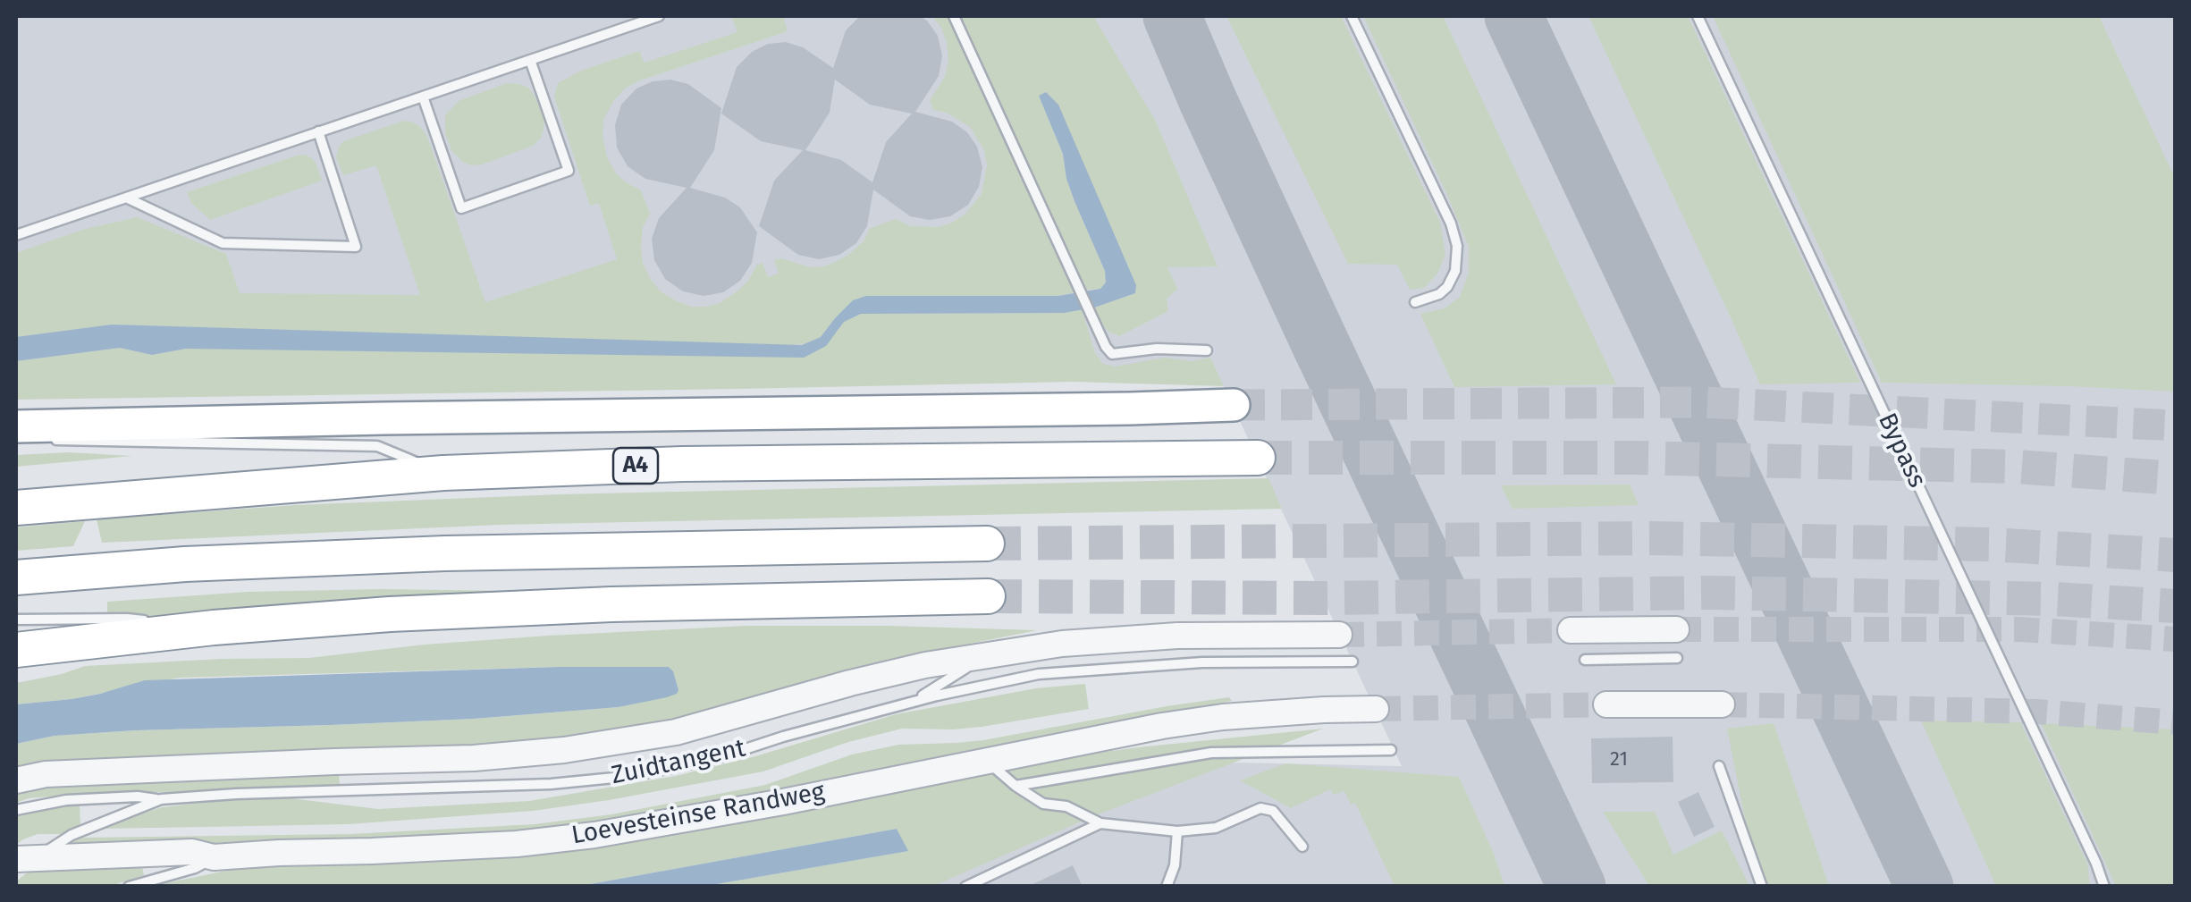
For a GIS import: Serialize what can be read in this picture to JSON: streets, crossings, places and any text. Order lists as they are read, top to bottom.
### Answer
{
  "streets": {
    "highway": ["A4"],
    "street": ["Loevesteinse Randweg"],
    "lane": ["Bypass", "Zuidtangent"]
  },
  "crossings": [
    ["Zuidtangent", "Loevesteinse Randweg"]
  ],
  "house_numbers": ["21"]
}
